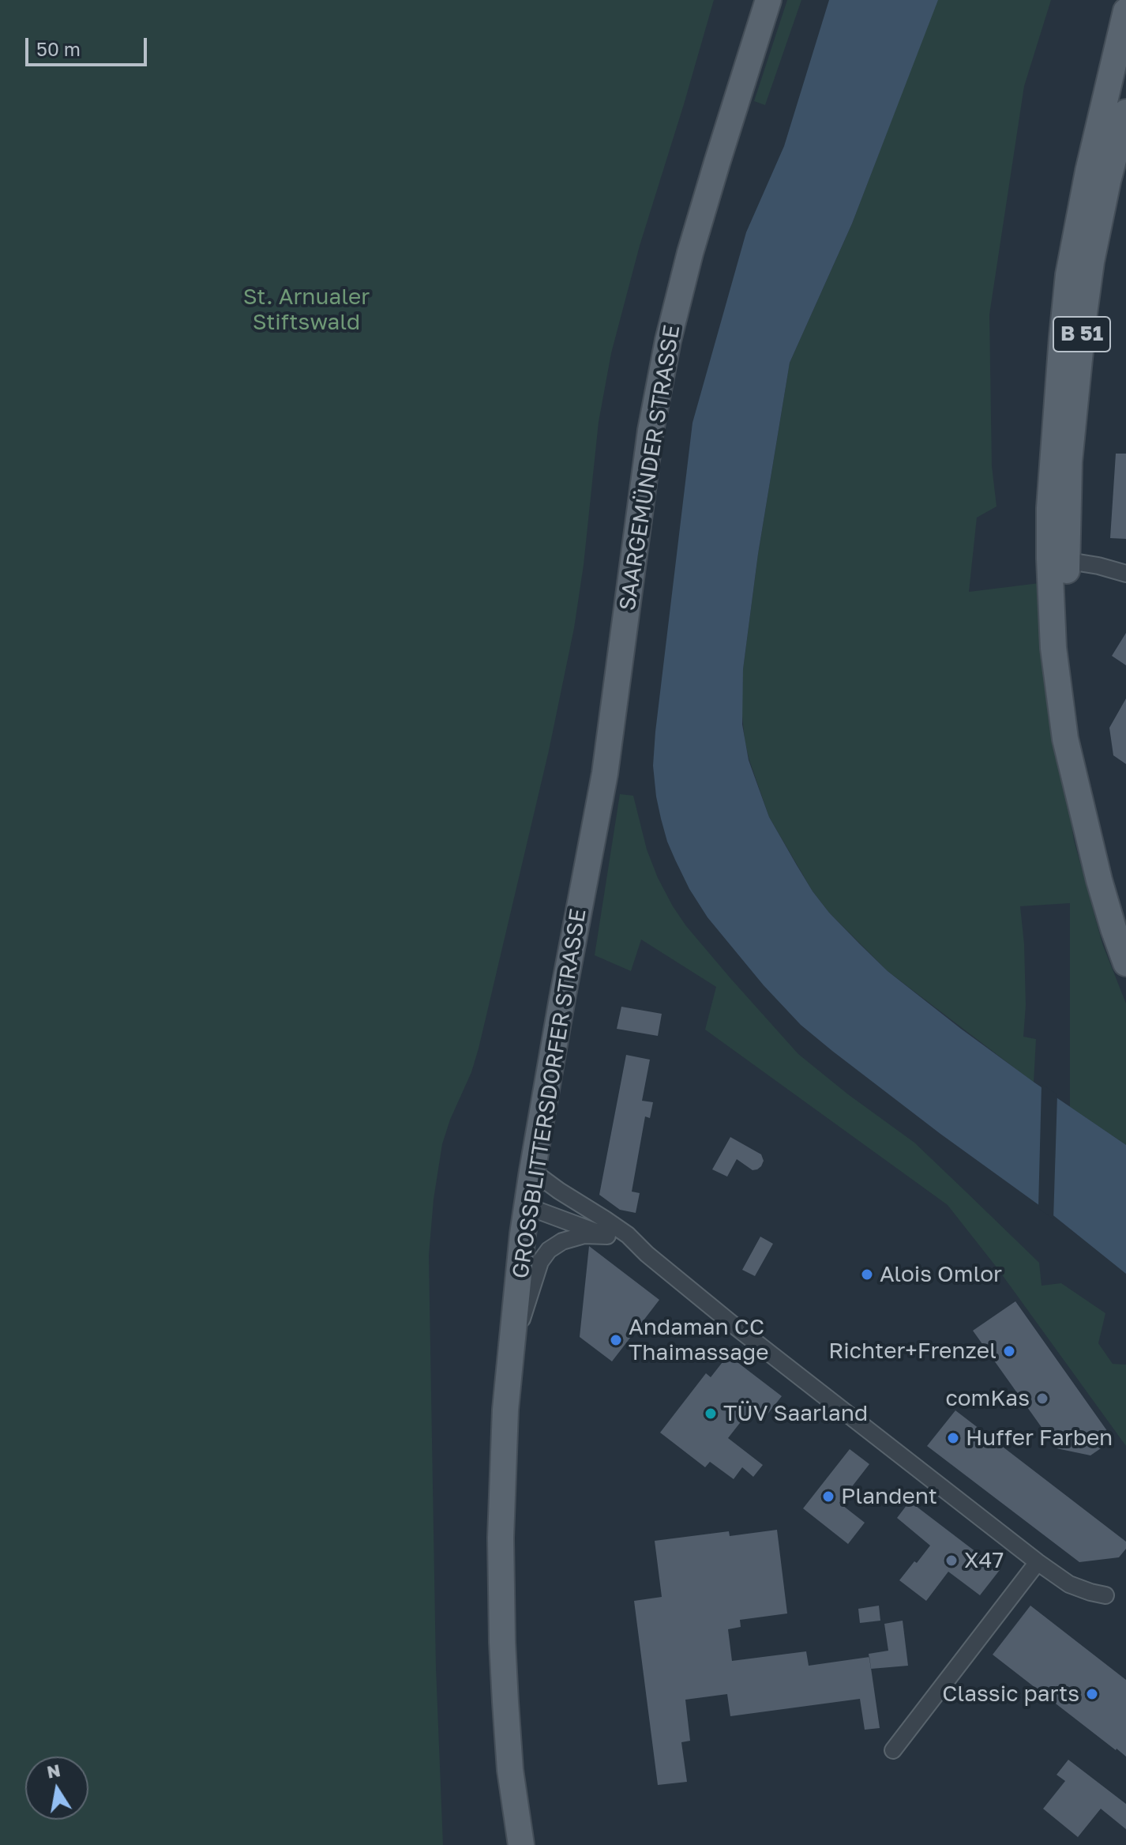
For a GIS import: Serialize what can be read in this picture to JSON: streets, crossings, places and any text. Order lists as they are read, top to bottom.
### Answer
{
  "streets": {
    "main road": ["B 51", "SAARGEMÜNDER STRASSE", "GROSSBLITTERSDORFER STRASSE"]
  },
  "crossings": [
    ["SAARGEMÜNDER STRASSE", "GROSSBLITTERSDORFER STRASSE"]
  ],
  "parks": ["St. Arnualer Stiftswald"],
  "places": [
    "Alois Omlor",
    "Andaman CC Thaimassage",
    "Richter+Frenzel",
    "comKas",
    "TÜV Saarland",
    "Huffer Farben",
    "Plandent",
    "X47",
    "Classic parts"
  ],
  "scale_bar": "50 m",
  "north": "top"
}
